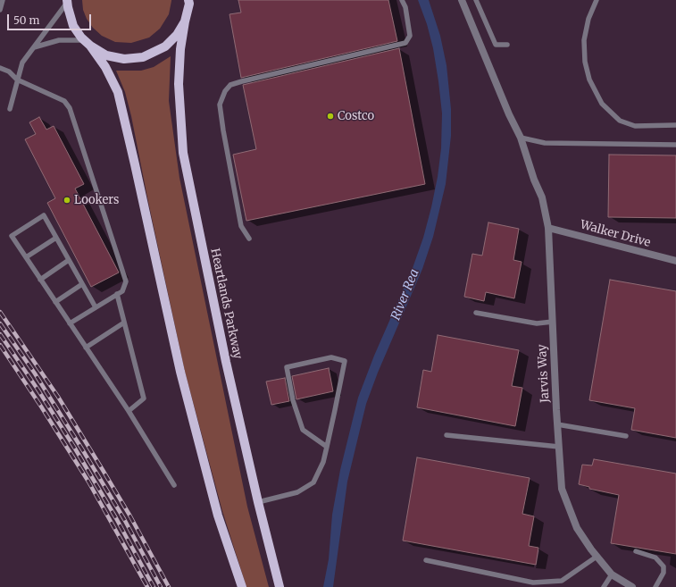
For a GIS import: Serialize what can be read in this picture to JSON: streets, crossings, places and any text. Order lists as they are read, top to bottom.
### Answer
{
  "streets": {
    "main road": ["Heartlands Parkway"],
    "street": ["Walker Drive", "Jarvis Way"]
  },
  "crossings": [
    ["Walker Drive", "Jarvis Way"]
  ],
  "water": ["River Rea"],
  "places": ["Costco", "Lookers"],
  "scale_bar": "50 m"
}
